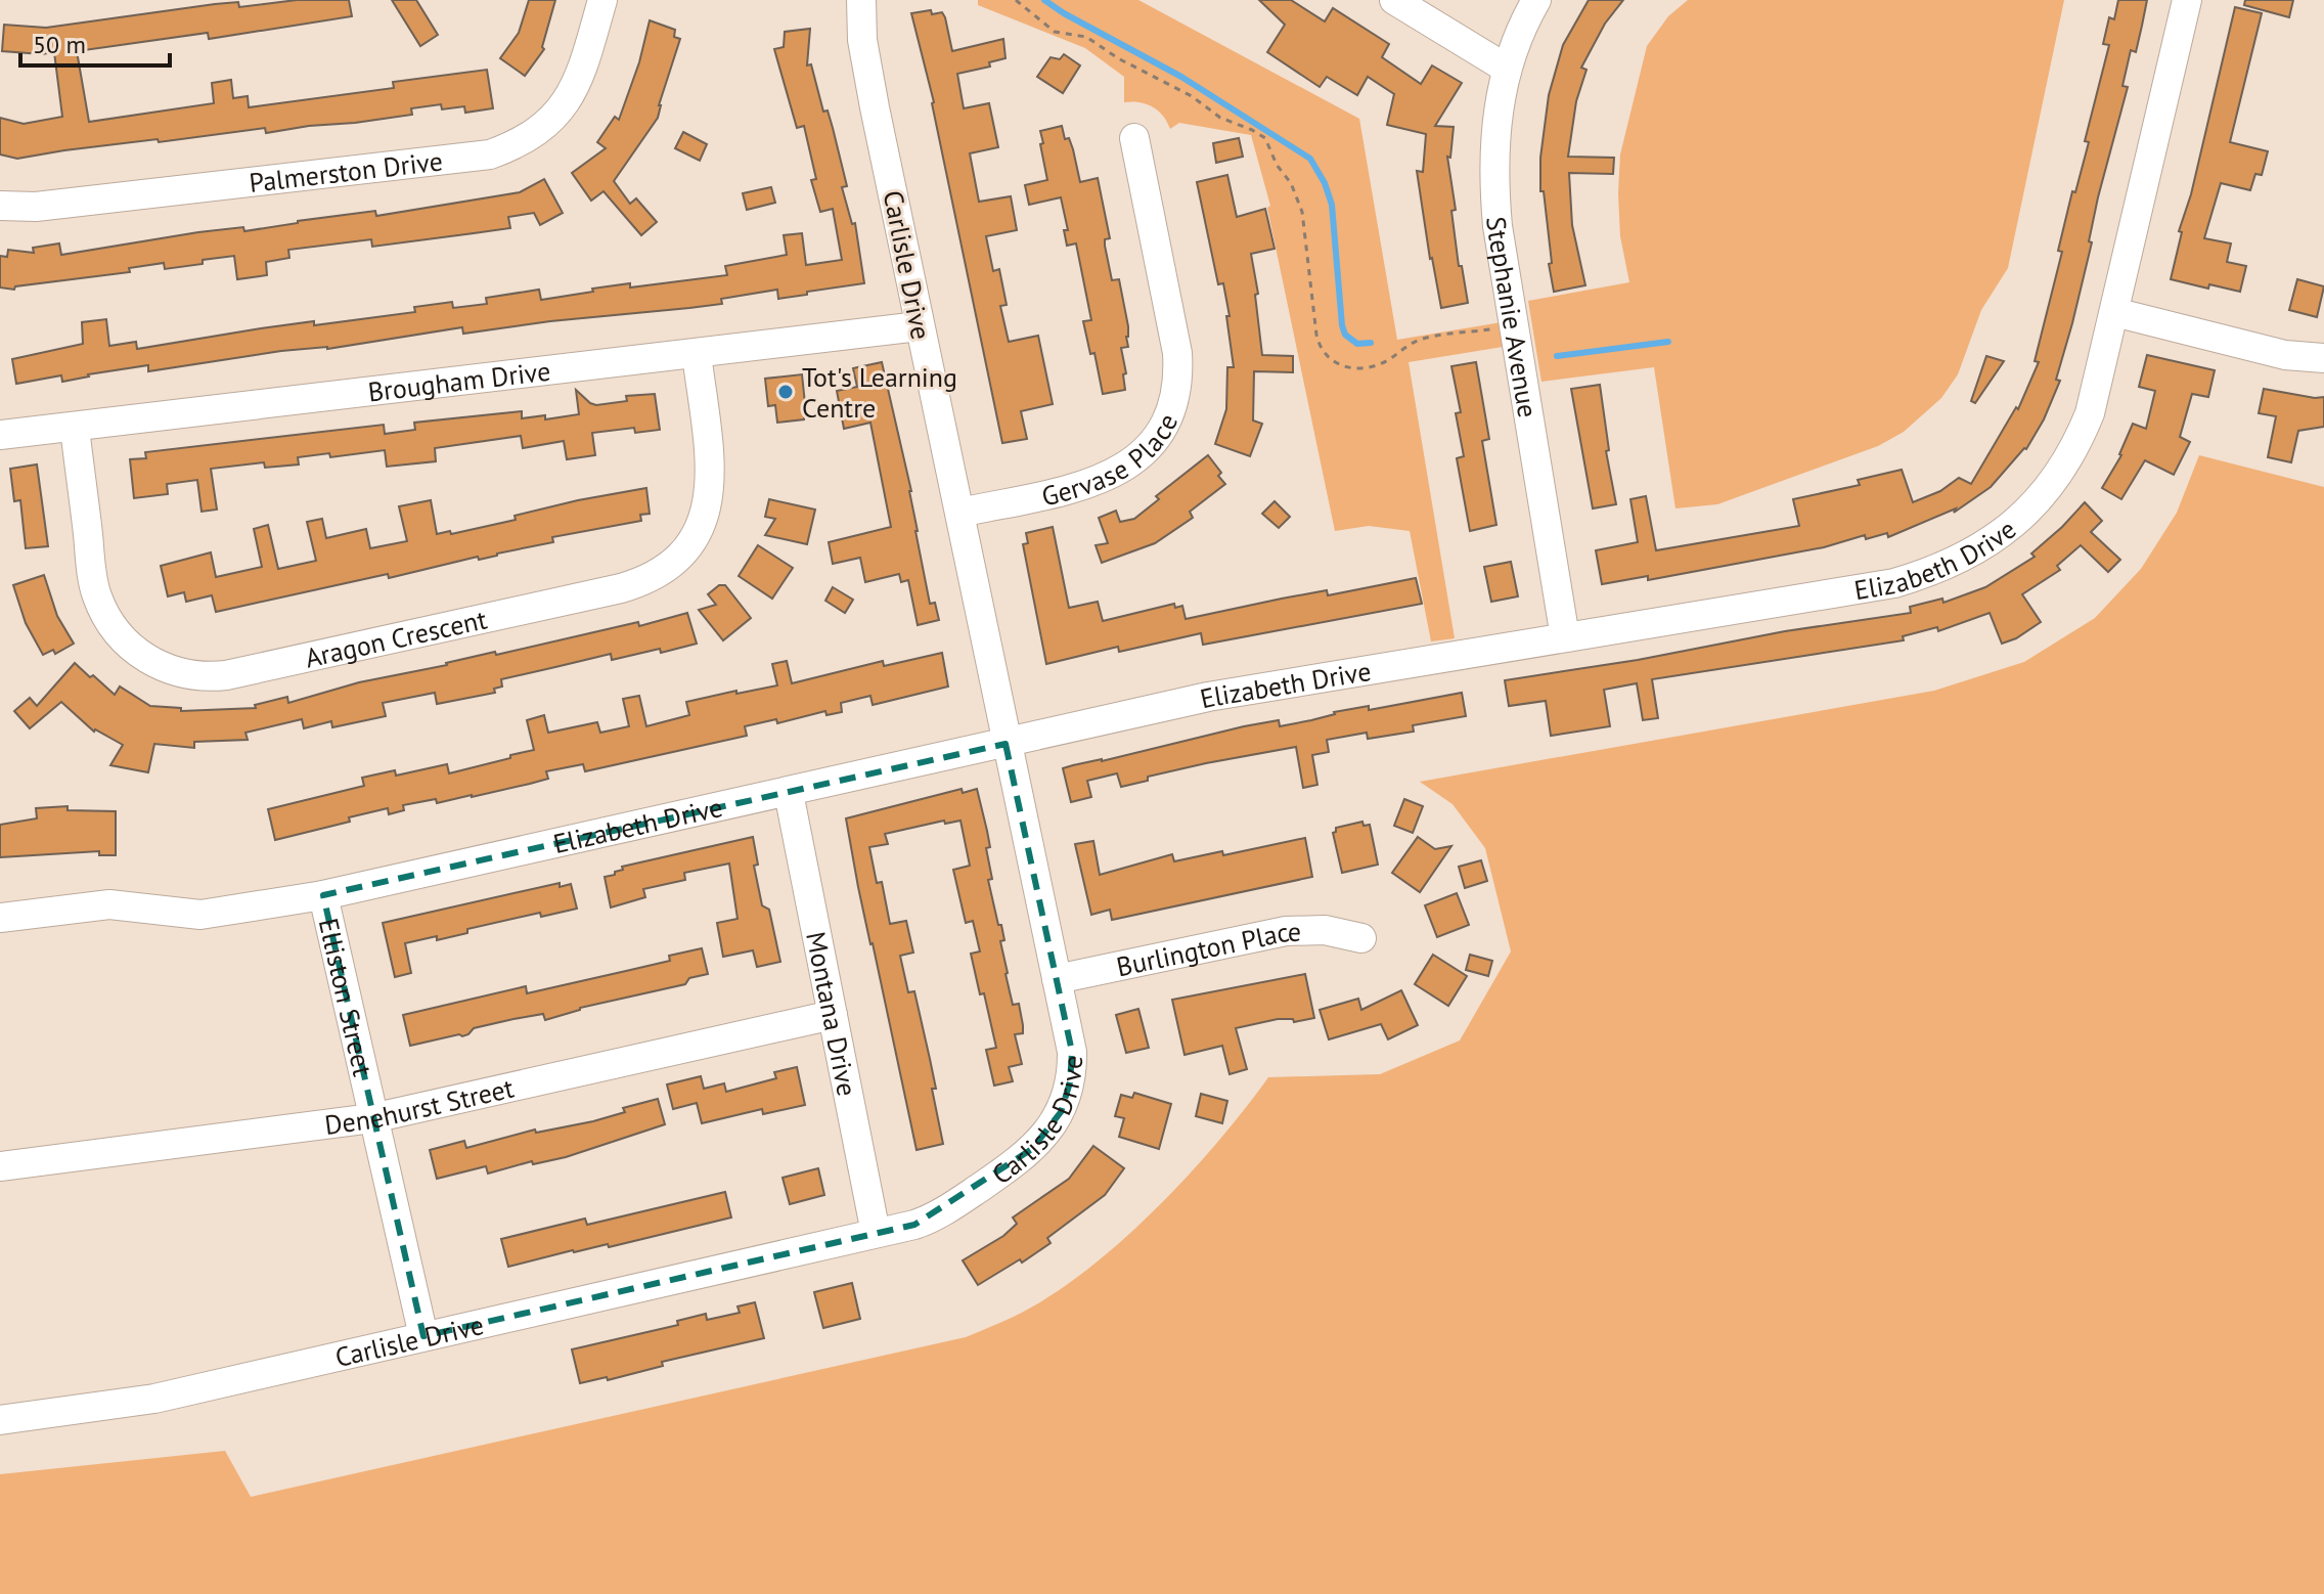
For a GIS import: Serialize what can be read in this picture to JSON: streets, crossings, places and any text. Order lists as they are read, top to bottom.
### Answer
{
  "streets": {
    "street": [
      "Palmerston Drive",
      "Carlisle Drive",
      "Stephanie Avenue",
      "Brougham Drive",
      "Gervase Place",
      "Elizabeth Drive",
      "Aragon Crescent",
      "Burlington Place",
      "Elliston Street",
      "Montana Drive",
      "Denehurst Street"
    ]
  },
  "crossings": [
    ["Carlisle Drive", "Brougham Drive"],
    ["Carlisle Drive", "Gervase Place"],
    ["Carlisle Drive", "Elizabeth Drive"],
    ["Carlisle Drive", "Burlington Place"],
    ["Carlisle Drive", "Elliston Street"],
    ["Carlisle Drive", "Montana Drive"],
    ["Stephanie Avenue", "Elizabeth Drive"],
    ["Brougham Drive", "Aragon Crescent"],
    ["Elizabeth Drive", "Elliston Street"],
    ["Elizabeth Drive", "Montana Drive"],
    ["Elliston Street", "Denehurst Street"],
    ["Montana Drive", "Denehurst Street"]
  ],
  "places": ["Tot's Learning Centre"],
  "scale_bar": "50 m"
}
